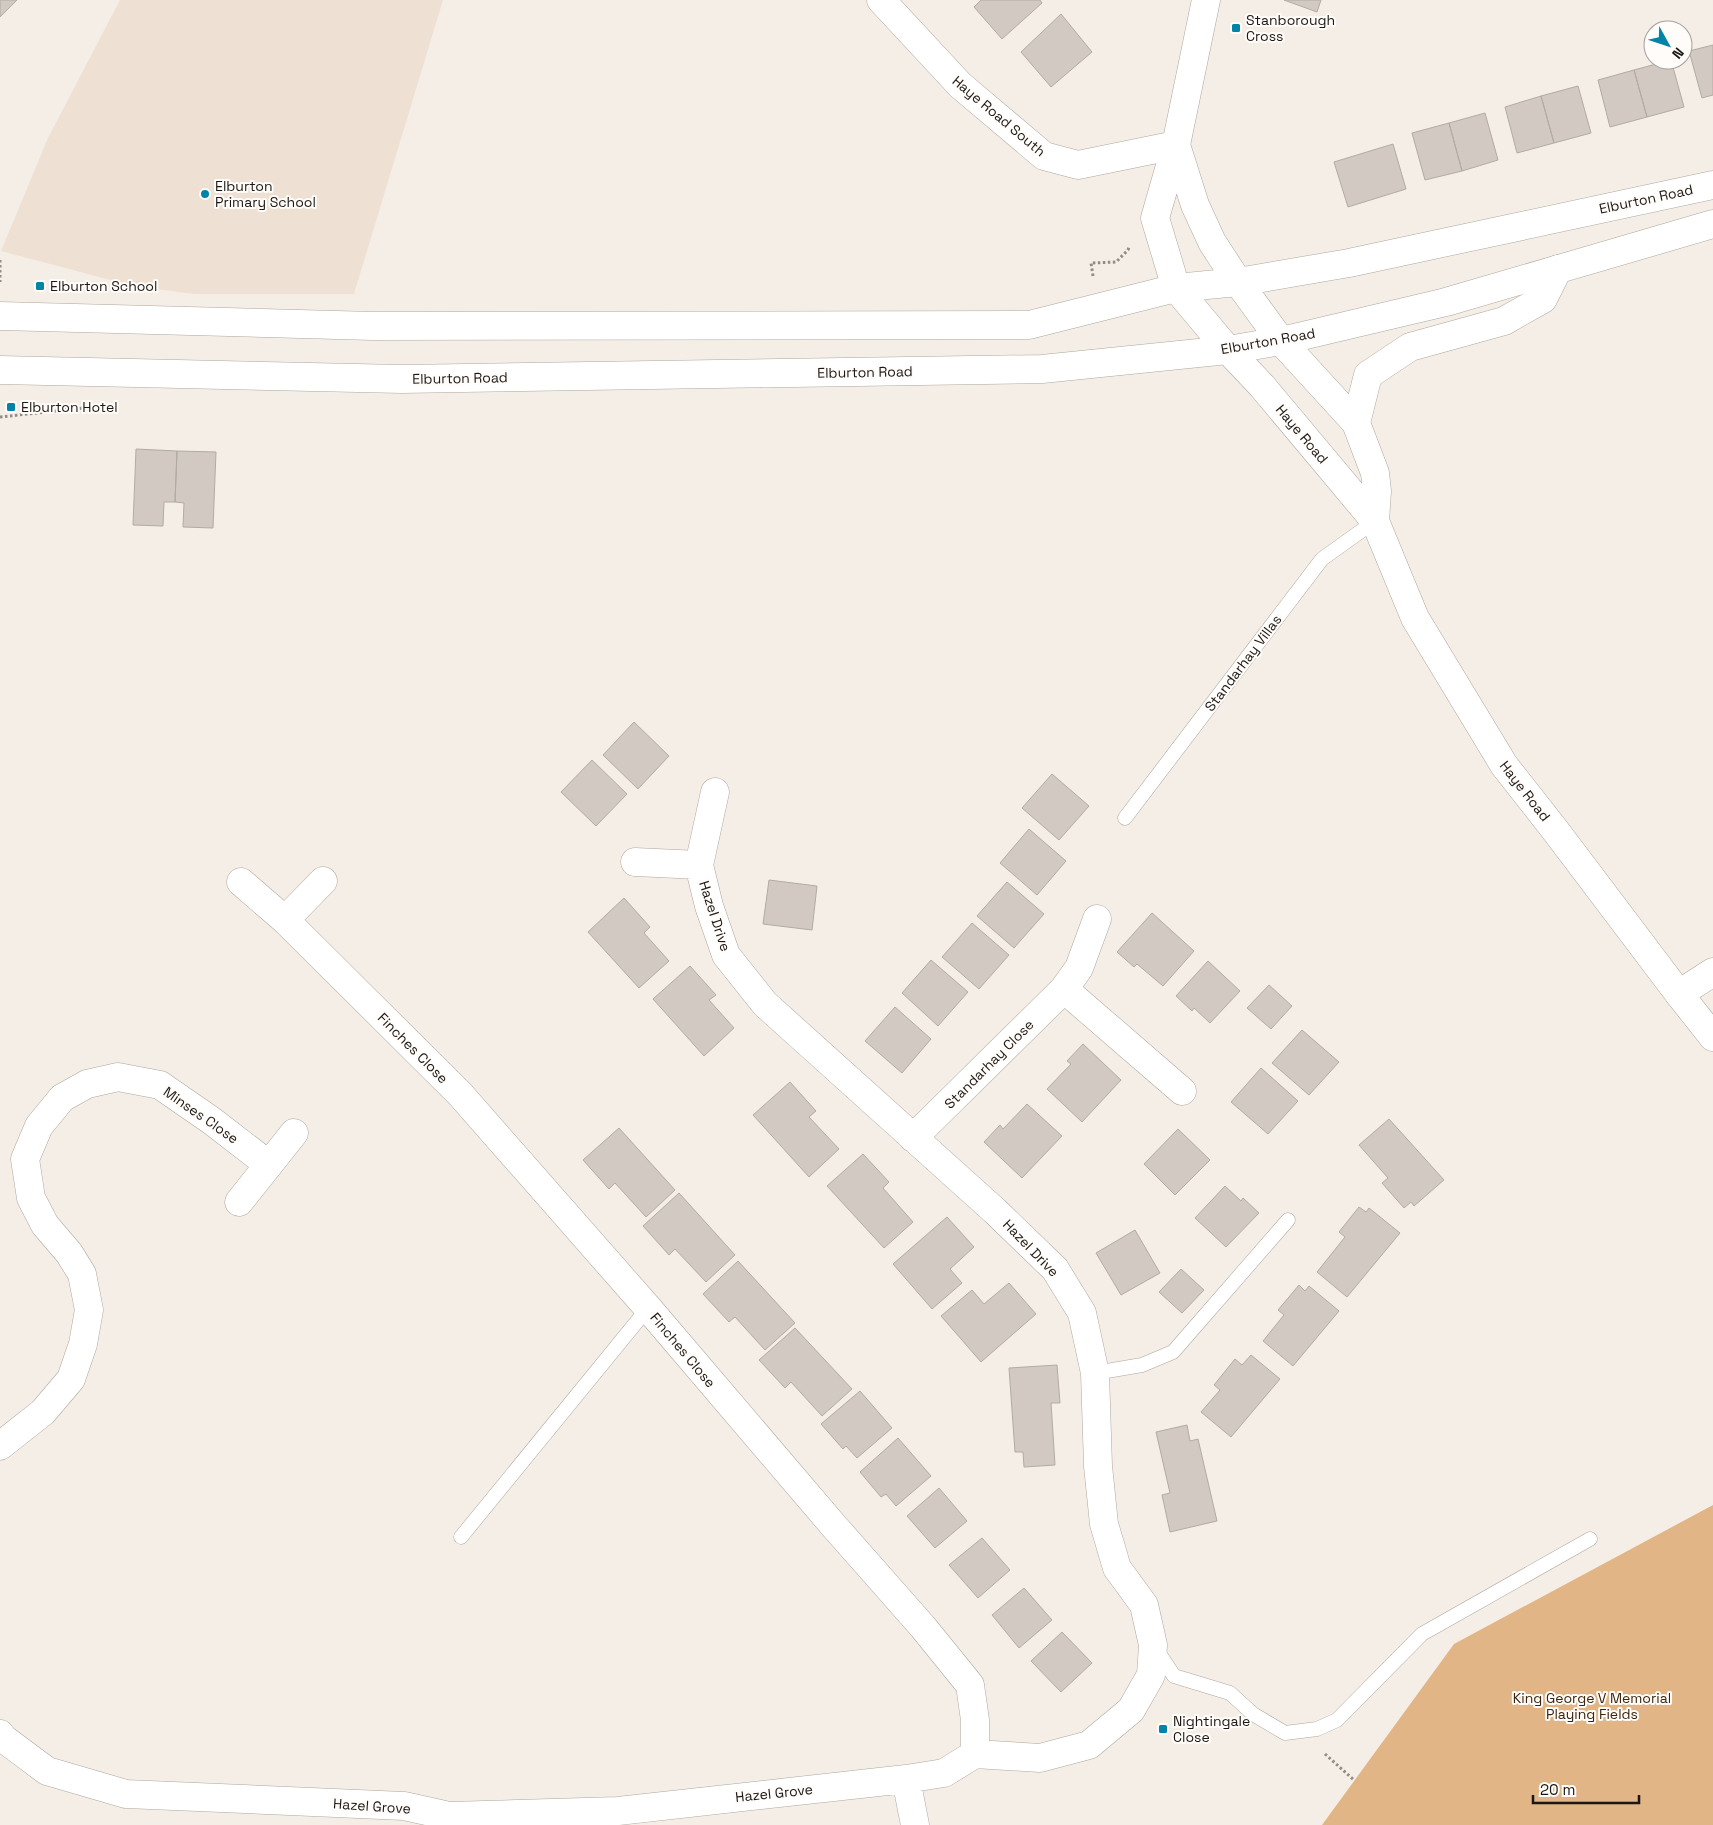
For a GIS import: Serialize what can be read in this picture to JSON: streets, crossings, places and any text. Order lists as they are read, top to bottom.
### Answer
{
  "streets": {
    "street": [
      "Haye Road South",
      "Elburton Road",
      "Haye Road",
      "Hazel Drive",
      "Finches Close",
      "Standarhay Close",
      "Minses Close",
      "Hazel Grove"
    ],
    "lane": ["Standarhay Villas"]
  },
  "crossings": [
    ["Haye Road South", "Haye Road"],
    ["Elburton Road", "Haye Road"],
    ["Haye Road", "Standarhay Villas"],
    ["Hazel Drive", "Finches Close"],
    ["Hazel Drive", "Standarhay Close"]
  ],
  "parks": ["King George V Memorial Playing Fields"],
  "places": {
    "transit": [
      "Stanborough Cross",
      "Elburton School",
      "Elburton Hotel",
      "Nightingale Close"
    ],
    "other": ["Elburton Primary School"]
  },
  "scale_bar": "20 m",
  "north": "bottom right"
}
